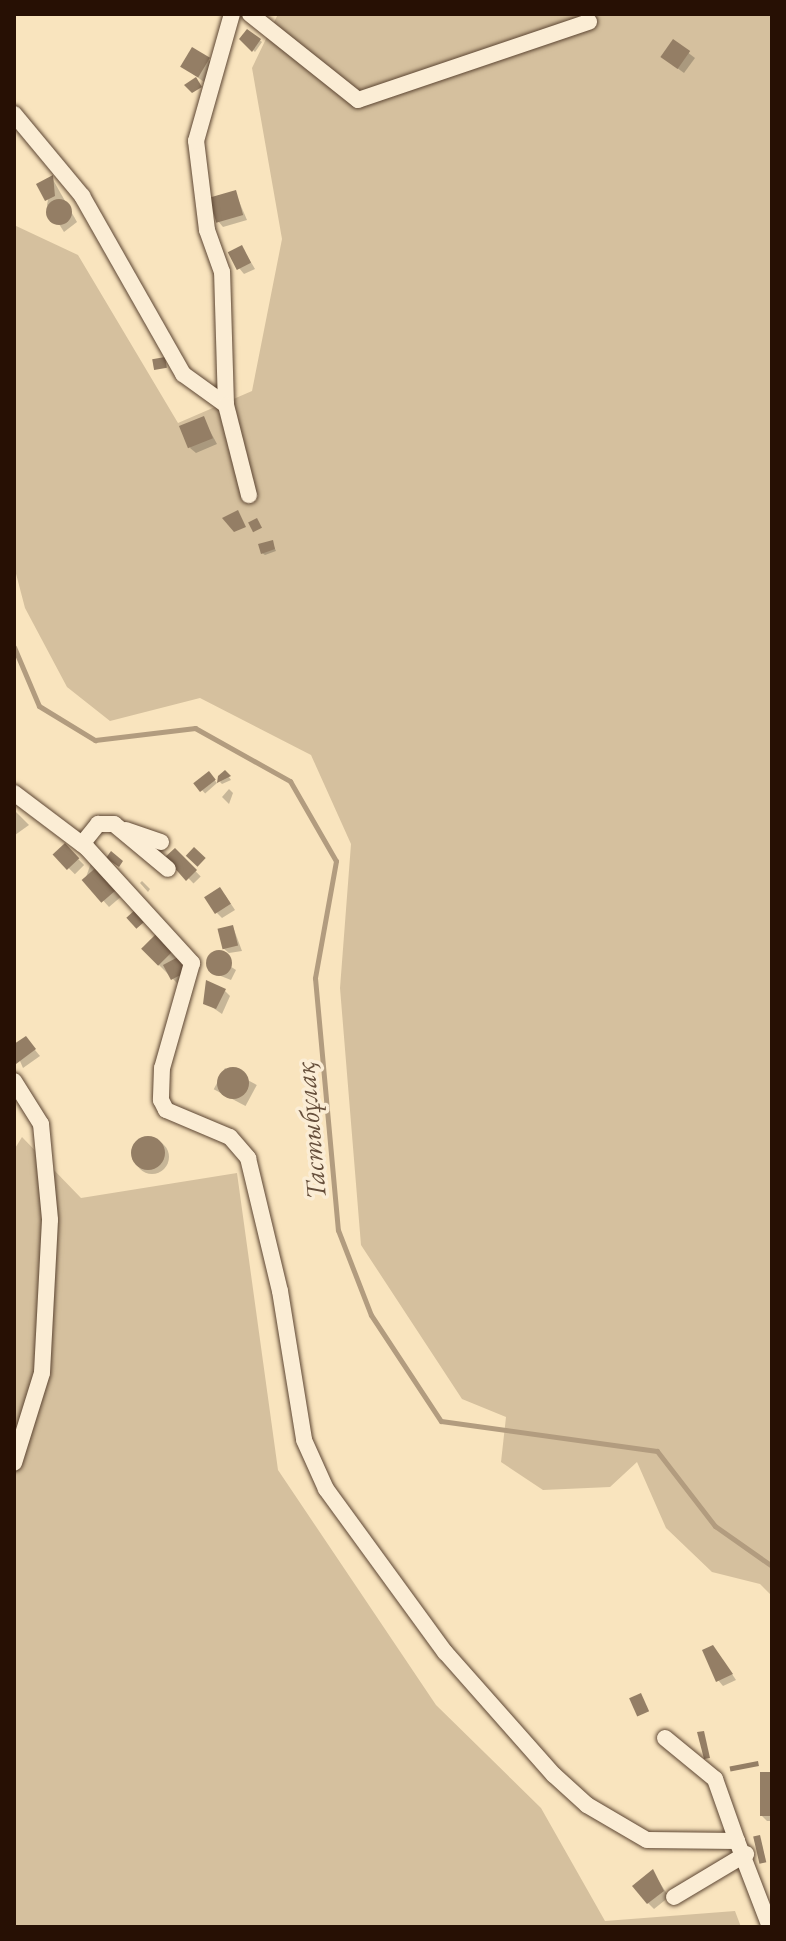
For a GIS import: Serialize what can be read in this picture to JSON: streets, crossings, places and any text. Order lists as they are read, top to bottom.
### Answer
{
  "water": ["Тастыбұлақ"]
}
